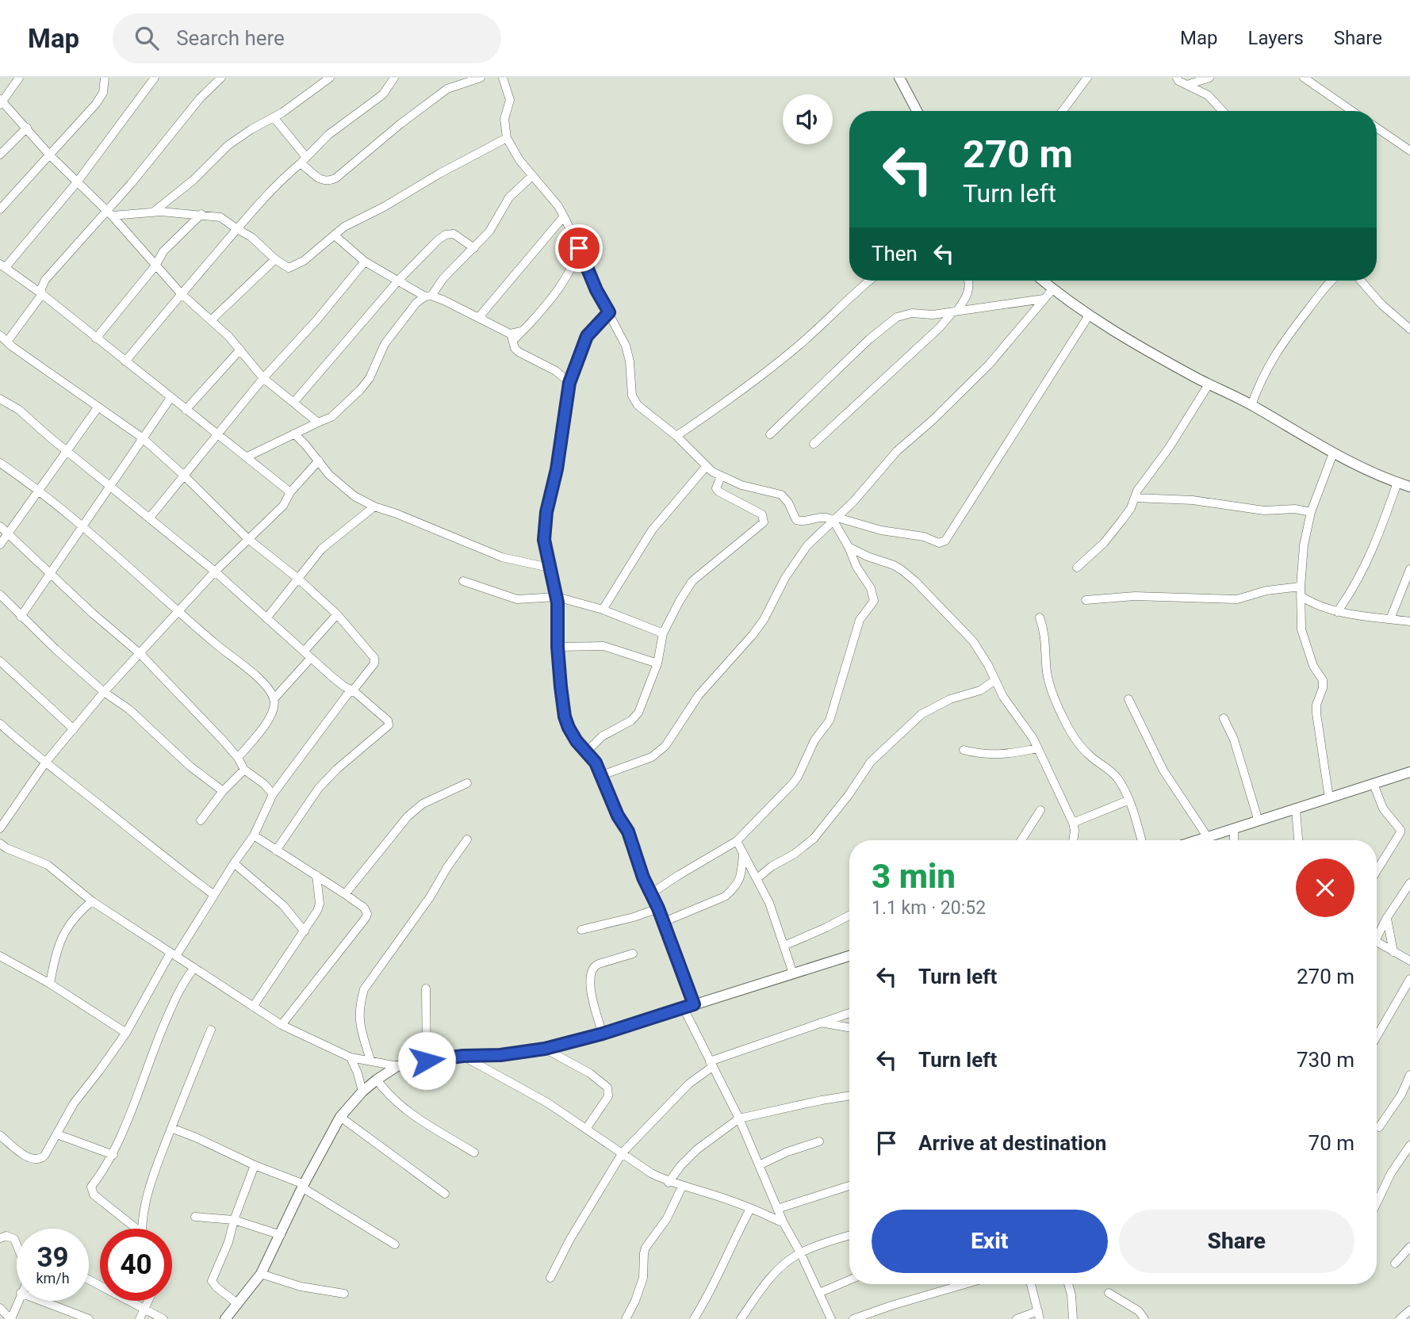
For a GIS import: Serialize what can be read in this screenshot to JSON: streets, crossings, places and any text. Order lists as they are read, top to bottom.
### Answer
{
  "page": {
    "header": "Map",
    "search": "Search here",
    "nav": ["Map", "Layers", "Share"],
    "turn": ["270 m", "Turn left"],
    "then": "Then",
    "heading": ["3 min", "1.1 km · 20:52"],
    "list": [
      {
        "name": "Turn left",
        "value": "270 m"
      },
      {
        "name": "Turn left",
        "value": "730 m"
      },
      {
        "name": "Arrive at destination",
        "value": "70 m"
      }
    ],
    "buttons": ["Exit", "Share"],
    "speed": "39 km/h",
    "limit": "40"
  }
}
